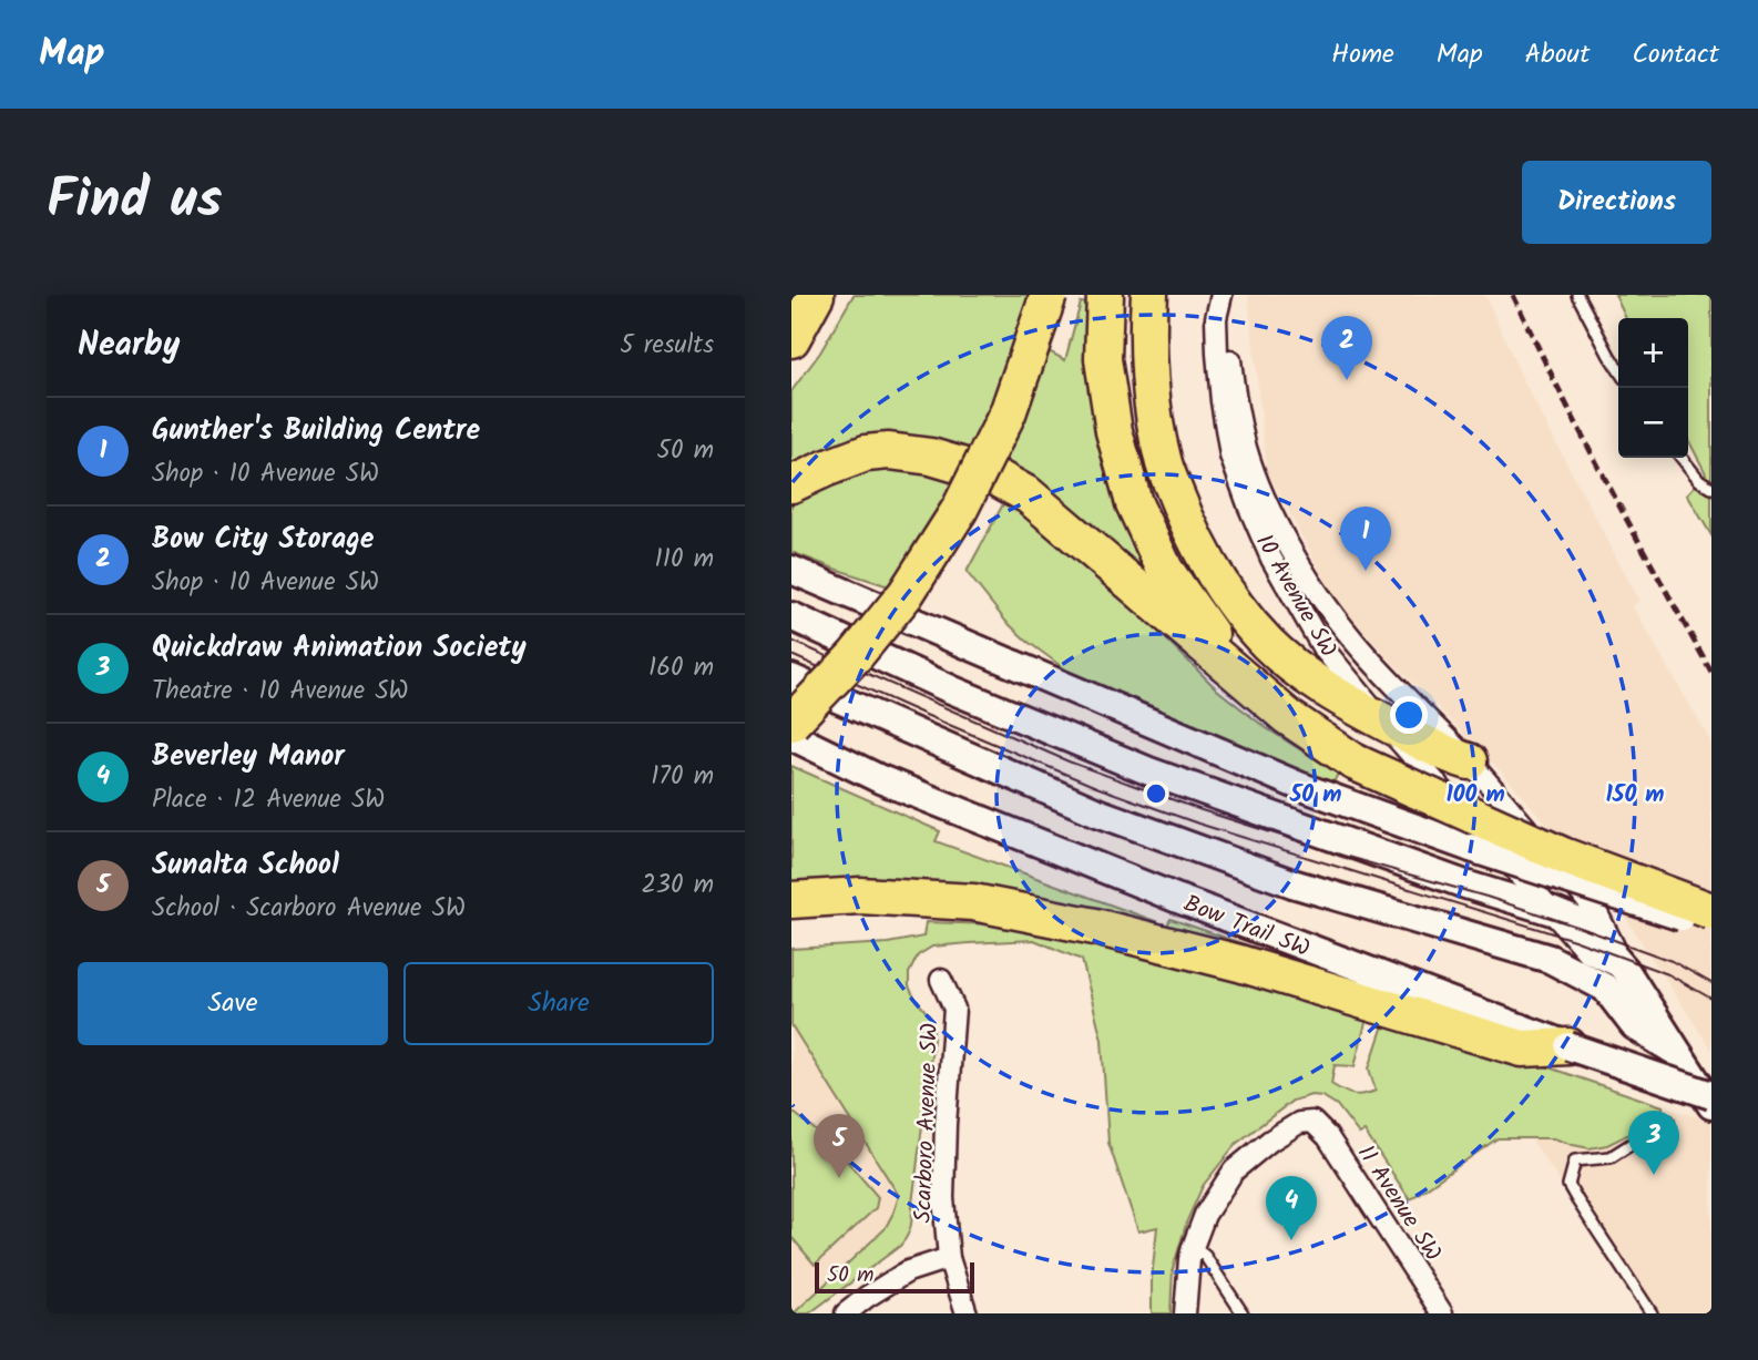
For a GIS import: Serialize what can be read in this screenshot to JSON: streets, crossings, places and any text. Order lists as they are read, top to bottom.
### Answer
{
  "streets": {
    "main road": ["Bow Trail SW"],
    "street": ["10 Avenue SW", "Scarboro Avenue SW", "11 Avenue SW"]
  },
  "scale_bar": "50 m",
  "page": {
    "header": "Map",
    "nav": [
      "Home",
      "Map",
      "About",
      "Contact"
    ],
    "title": "Find us",
    "buttons": [
      "Directions",
      ["Save", "Share"]
    ],
    "heading": ["Nearby", "5 results"],
    "pins": [
      "2",
      "1",
      "3",
      "5",
      "4"
    ],
    "map_buttons": ["+", "−"],
    "list": [
      {
        "mark": "1",
        "name": "Gunther's Building Centre",
        "note": "Shop · 10 Avenue SW",
        "value": "50 m"
      },
      {
        "mark": "2",
        "name": "Bow City Storage",
        "note": "Shop · 10 Avenue SW",
        "value": "110 m"
      },
      {
        "mark": "3",
        "name": "Quickdraw Animation Society",
        "note": "Theatre · 10 Avenue SW",
        "value": "160 m"
      },
      {
        "mark": "4",
        "name": "Beverley Manor",
        "note": "Place · 12 Avenue SW",
        "value": "170 m"
      },
      {
        "mark": "5",
        "name": "Sunalta School",
        "note": "School · Scarboro Avenue SW",
        "value": "230 m"
      }
    ],
    "scale": "50 m"
  },
  "rings": ["50 m", "100 m", "150 m"]
}
